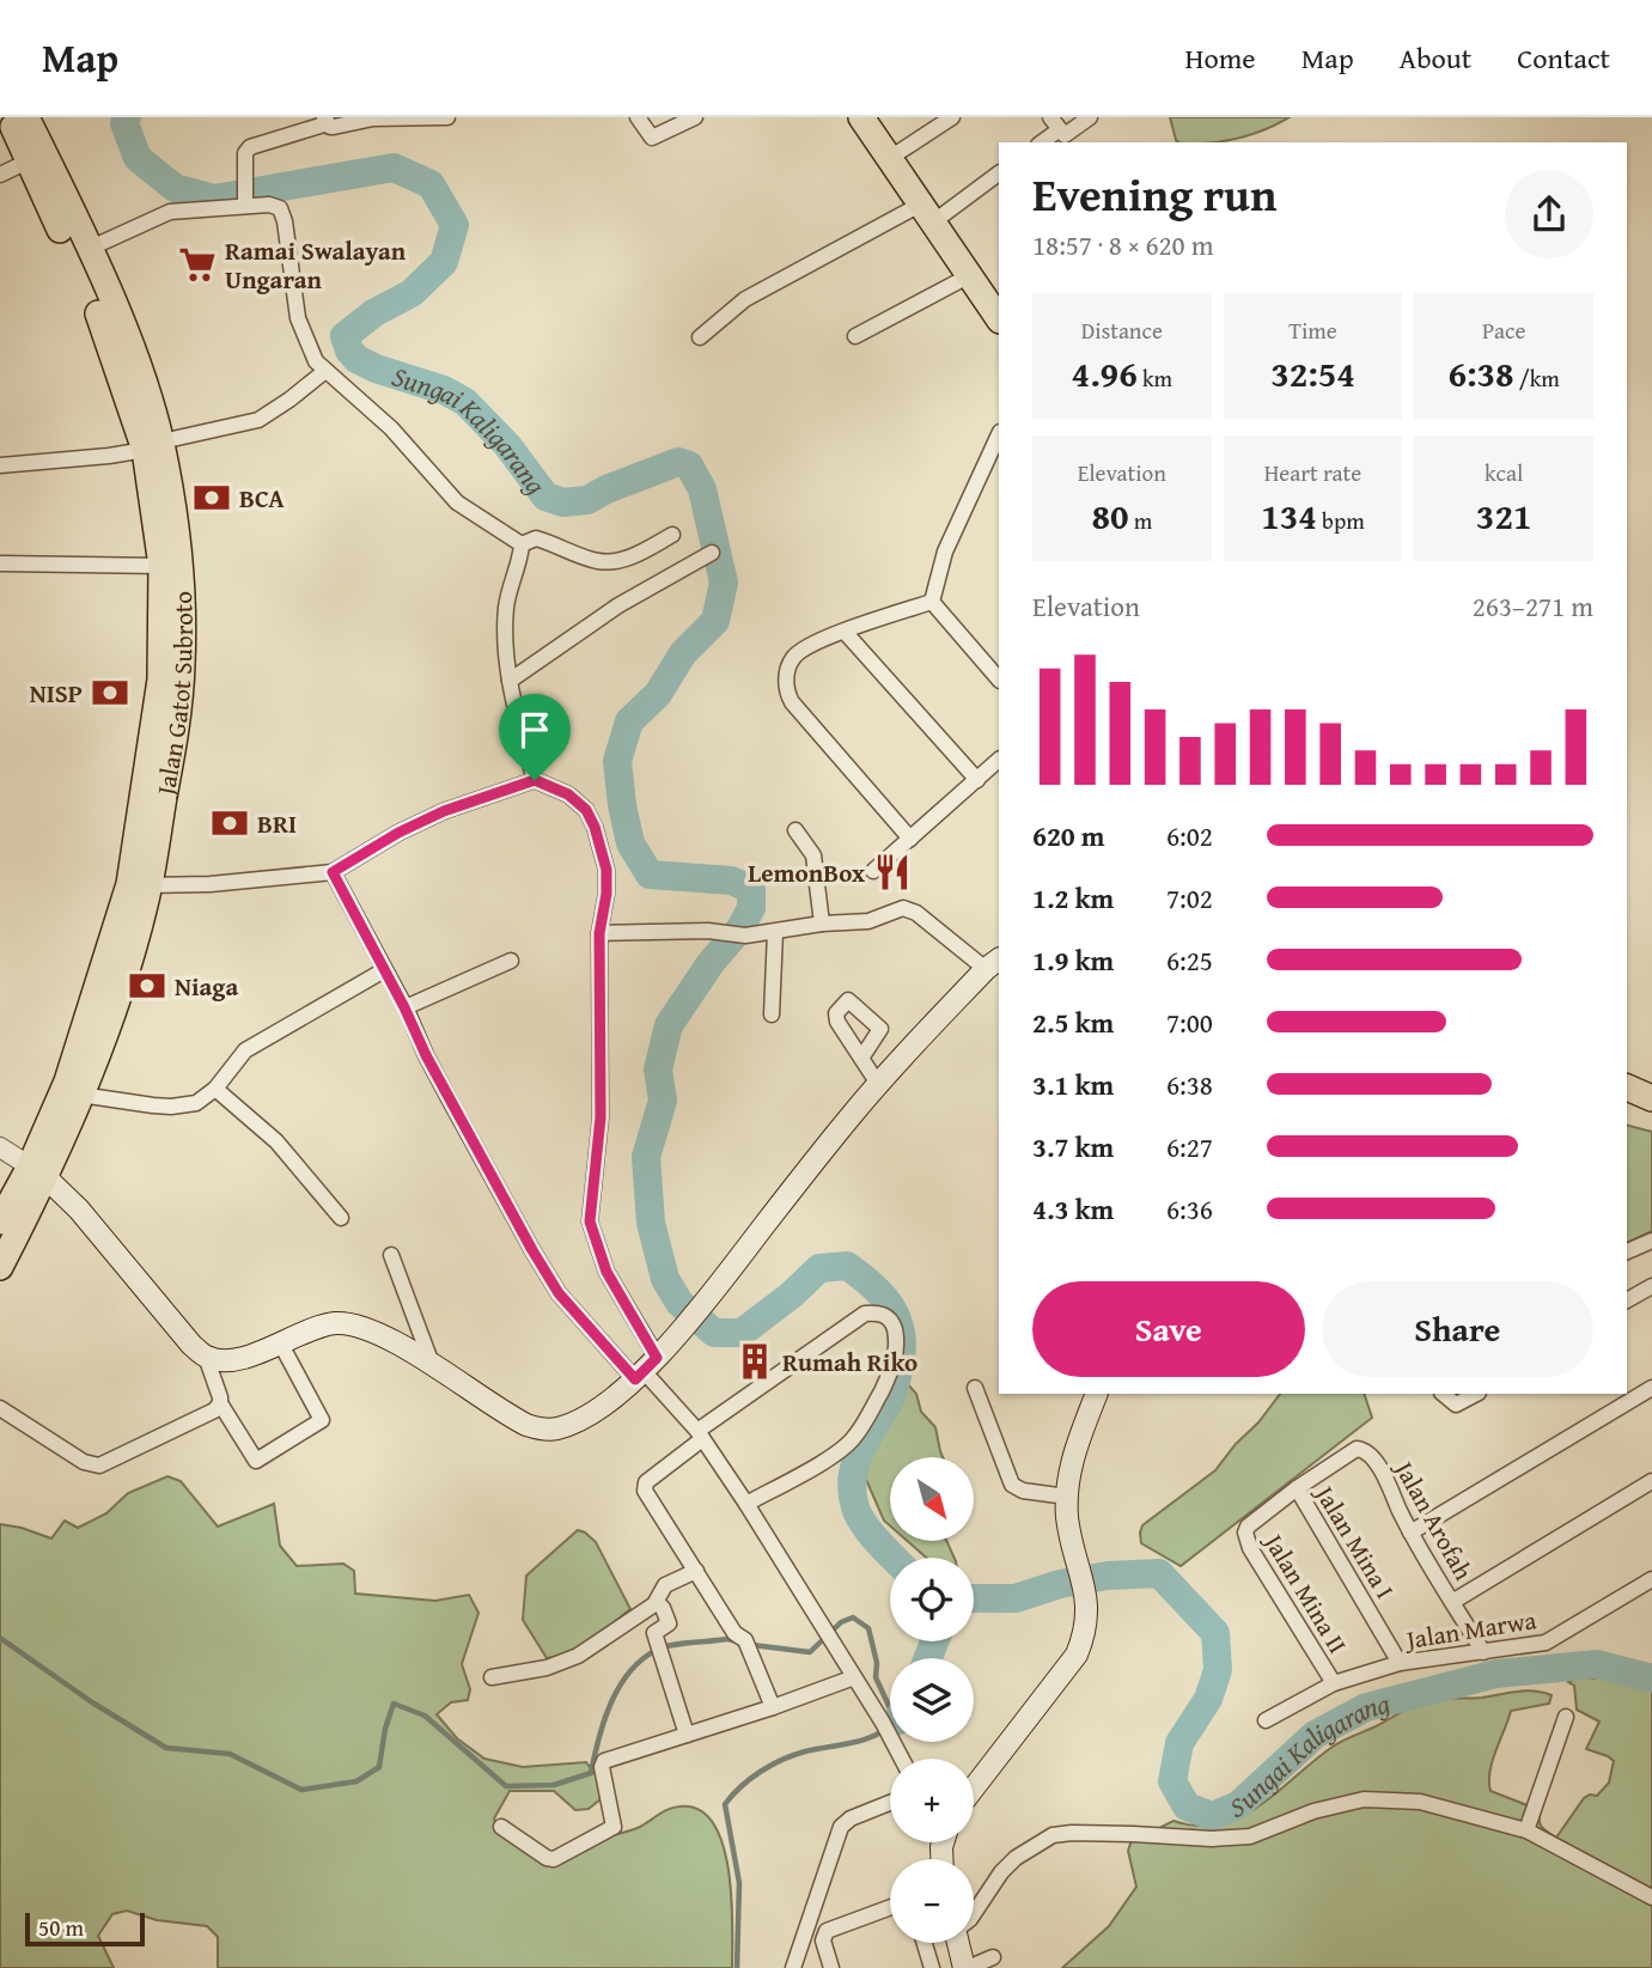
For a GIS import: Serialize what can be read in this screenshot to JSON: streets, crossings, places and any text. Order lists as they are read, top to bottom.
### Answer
{
  "streets": {
    "main road": ["Jalan Gatot Subroto"],
    "street": [
      "Jalan Arofah",
      "Jalan Mina I",
      "Jalan Mina II",
      "Jalan Marwa"
    ]
  },
  "crossings": [
    ["Jalan Arofah", "Jalan Mina I"],
    ["Jalan Arofah", "Jalan Mina II"],
    ["Jalan Arofah", "Jalan Marwa"],
    ["Jalan Mina I", "Jalan Marwa"],
    ["Jalan Mina II", "Jalan Marwa"]
  ],
  "water": ["Sungai Kaligarang"],
  "places": {
    "supermarket": ["Ramai Swalayan Ungaran"],
    "bank": [
      "BCA",
      "NISP",
      "BRI",
      "Niaga"
    ],
    "restaurant": ["LemonBox"],
    "building": ["Rumah Riko"]
  },
  "scale_bar": "50 m",
  "north": "bottom right",
  "page": {
    "header": "Map",
    "nav": [
      "Home",
      "Map",
      "About",
      "Contact"
    ],
    "heading": ["Evening run", "18:57 · 8 × 620 m"],
    "stats": [
      ["Distance", "4.96 km"],
      ["Time", "32:54"],
      ["Pace", "6:38 /km"],
      ["Elevation", "80 m"],
      ["Heart rate", "134 bpm"],
      ["kcal", "321"]
    ],
    "chart": ["Elevation", "263–271 m"],
    "list": [
      {
        "name": "620 m",
        "note": "6:02"
      },
      {
        "name": "1.2 km",
        "note": "7:02"
      },
      {
        "name": "1.9 km",
        "note": "6:25"
      },
      {
        "name": "2.5 km",
        "note": "7:00"
      },
      {
        "name": "3.1 km",
        "note": "6:38"
      },
      {
        "name": "3.7 km",
        "note": "6:27"
      },
      {
        "name": "4.3 km",
        "note": "6:36"
      }
    ],
    "buttons": ["Save", "Share"],
    "map_buttons": ["+", "−"],
    "scale": "50 m"
  }
}
